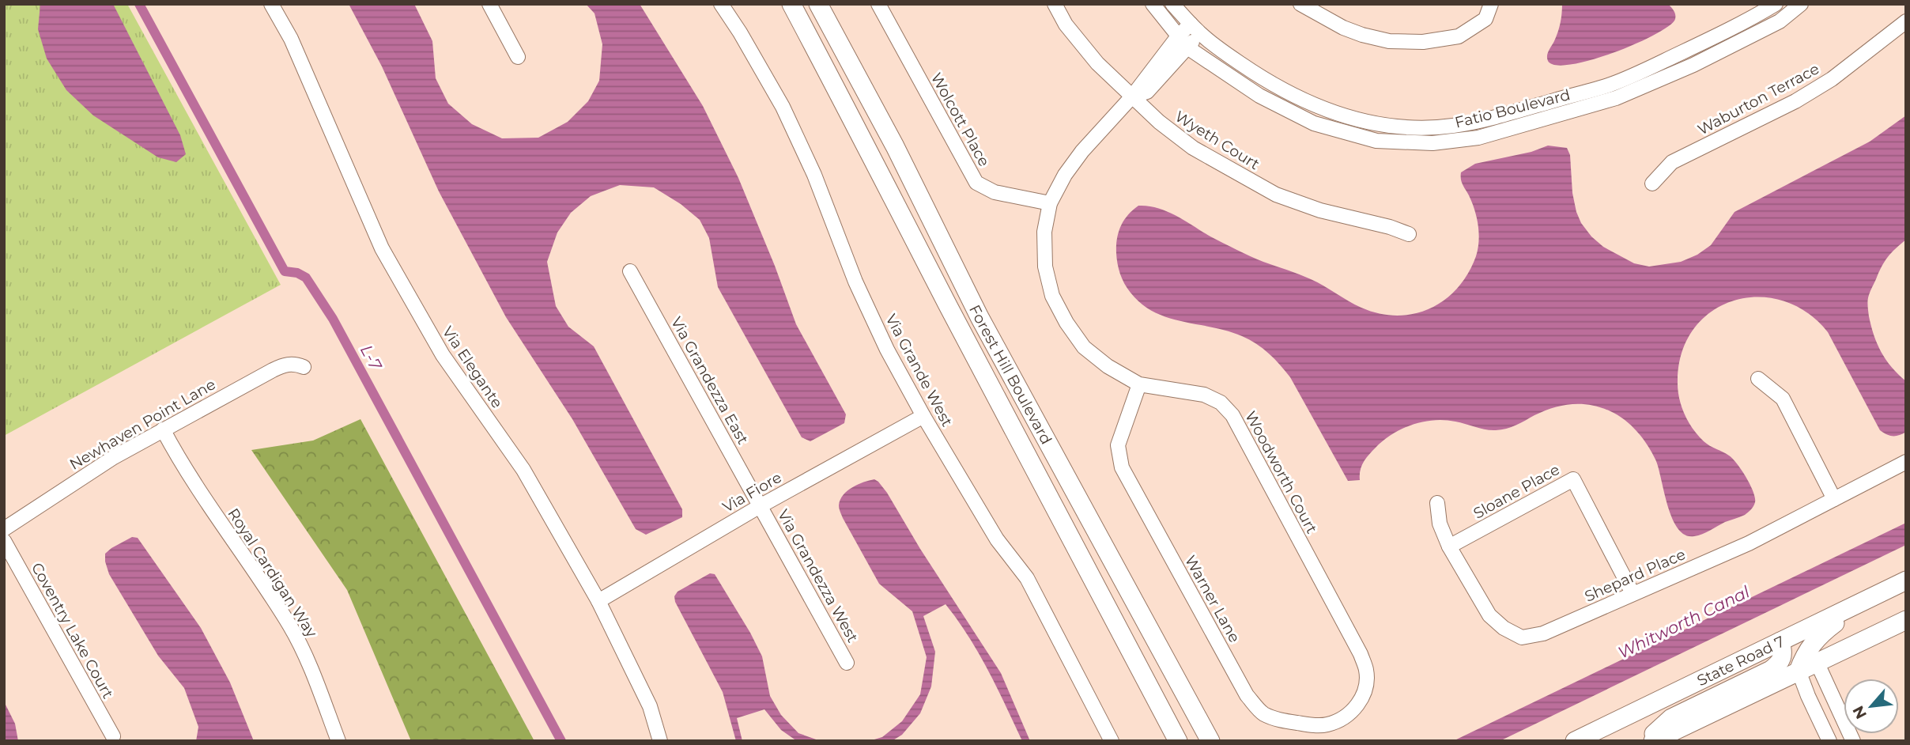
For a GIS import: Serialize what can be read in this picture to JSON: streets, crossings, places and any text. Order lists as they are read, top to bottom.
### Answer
{
  "streets": {
    "main road": ["Forest Hill Boulevard", "State Road 7"],
    "street": [
      "Waburton Terrace",
      "Fatio Boulevard",
      "Wolcott Place",
      "Wyeth Court",
      "Via Elegante",
      "Via Grande West",
      "Via Grandezza East",
      "Newhaven Point Lane",
      "Woodworth Court",
      "Sloane Place",
      "Via Fiore",
      "Royal Cardigan Way",
      "Shepard Place",
      "Via Grandezza West",
      "Warner Lane",
      "Coventry Lake Court"
    ]
  },
  "crossings": [
    ["Fatio Boulevard", "Woodworth Court"],
    ["Wolcott Place", "Woodworth Court"],
    ["Wyeth Court", "Woodworth Court"],
    ["Via Elegante", "Via Fiore"],
    ["Via Grande West", "Via Fiore"],
    ["Via Grandezza East", "Via Fiore"],
    ["Via Grandezza East", "Via Grandezza West"],
    ["Newhaven Point Lane", "Royal Cardigan Way"],
    ["Woodworth Court", "Warner Lane"],
    ["Sloane Place", "Shepard Place"],
    ["Via Fiore", "Via Grandezza West"]
  ],
  "water": ["L-7", "Whitworth Canal"],
  "north": "bottom left"
}
